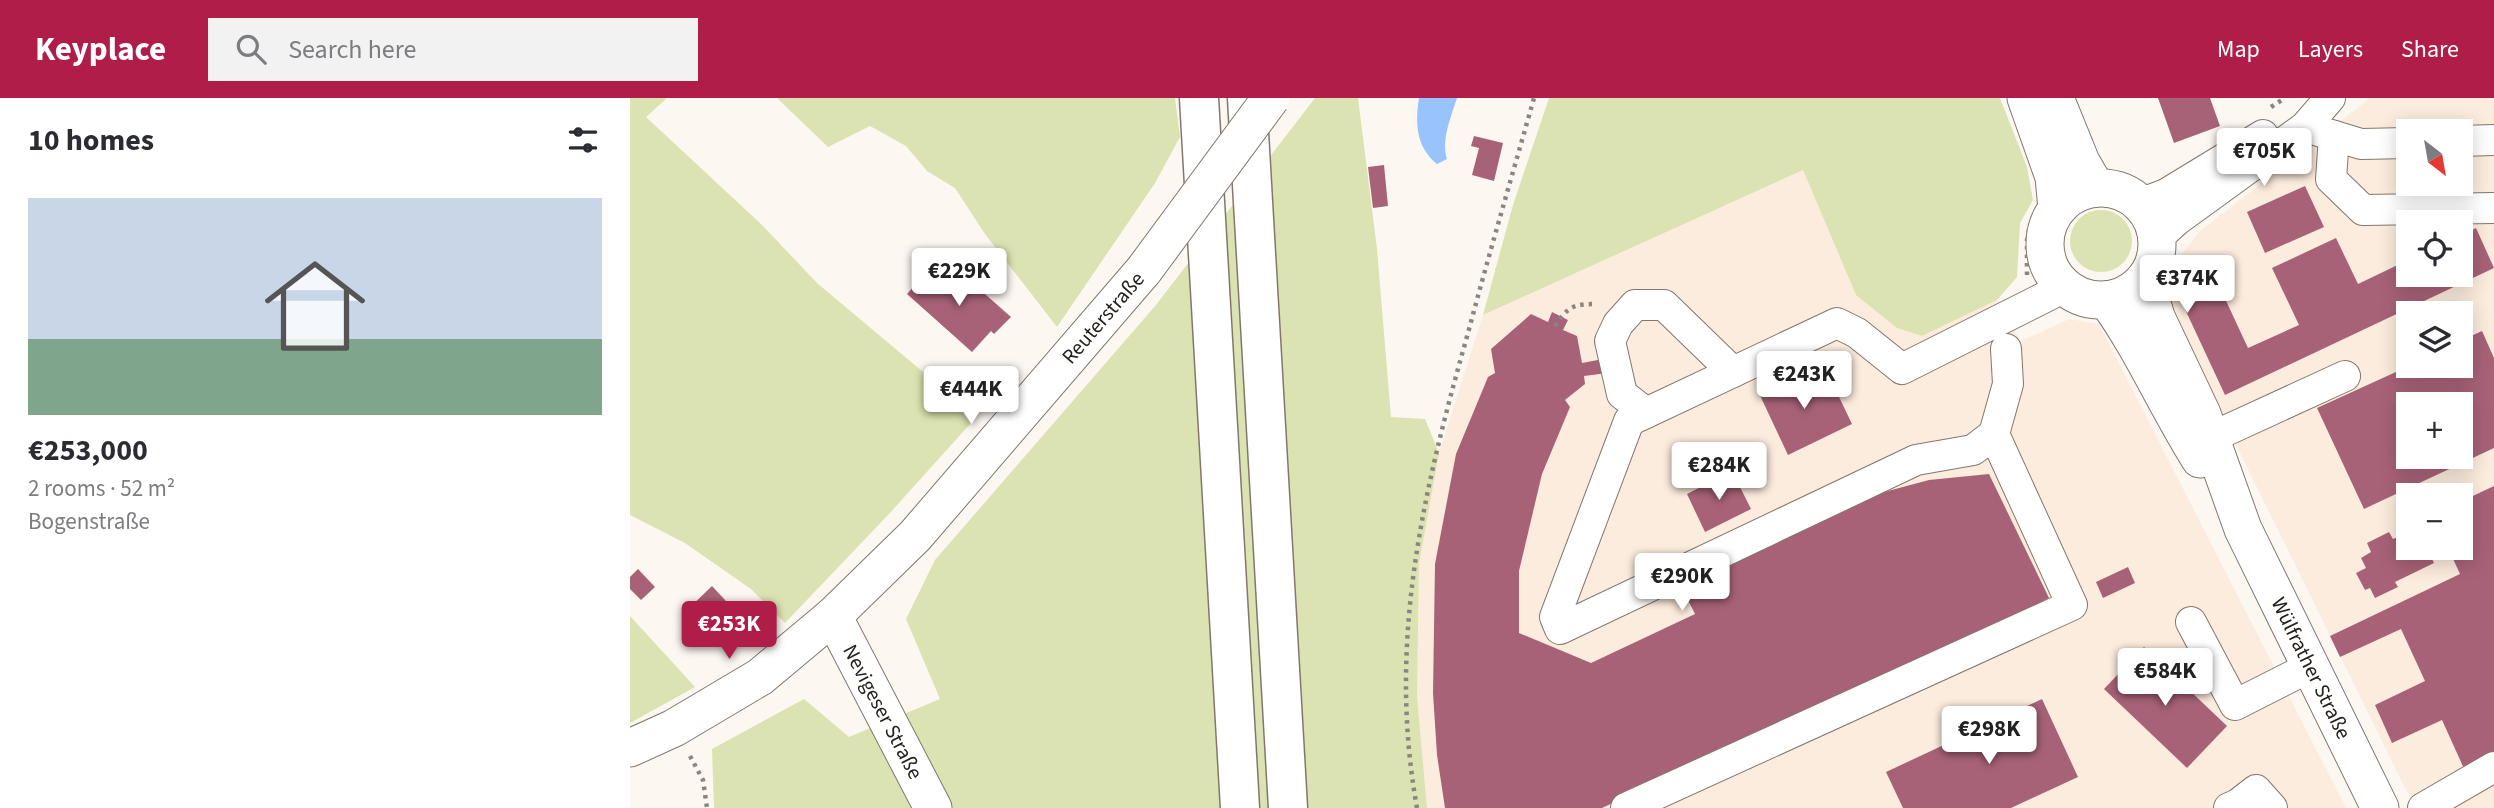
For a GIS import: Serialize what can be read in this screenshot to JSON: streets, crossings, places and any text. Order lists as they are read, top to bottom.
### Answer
{
  "streets": {
    "main road": ["Reuterstraße", "Wülfrather Straße", "Nevigeser Straße"]
  },
  "crossings": [
    ["Reuterstraße", "Nevigeser Straße"]
  ],
  "north": "bottom right",
  "page": {
    "header": "Keyplace",
    "search": "Search here",
    "nav": ["Map", "Layers", "Share"],
    "heading": "10 homes",
    "map_buttons": ["+", "−"],
    "price": [
      "€705K",
      "€229K",
      "€374K",
      "€243K",
      "€444K",
      "€284K",
      "€290K",
      "€253K",
      "€584K",
      "€298K"
    ],
    "list": [
      {
        "name": "€253,000",
        "note": "2 rooms · 52 m² · Bogenstraße"
      }
    ]
  }
}
